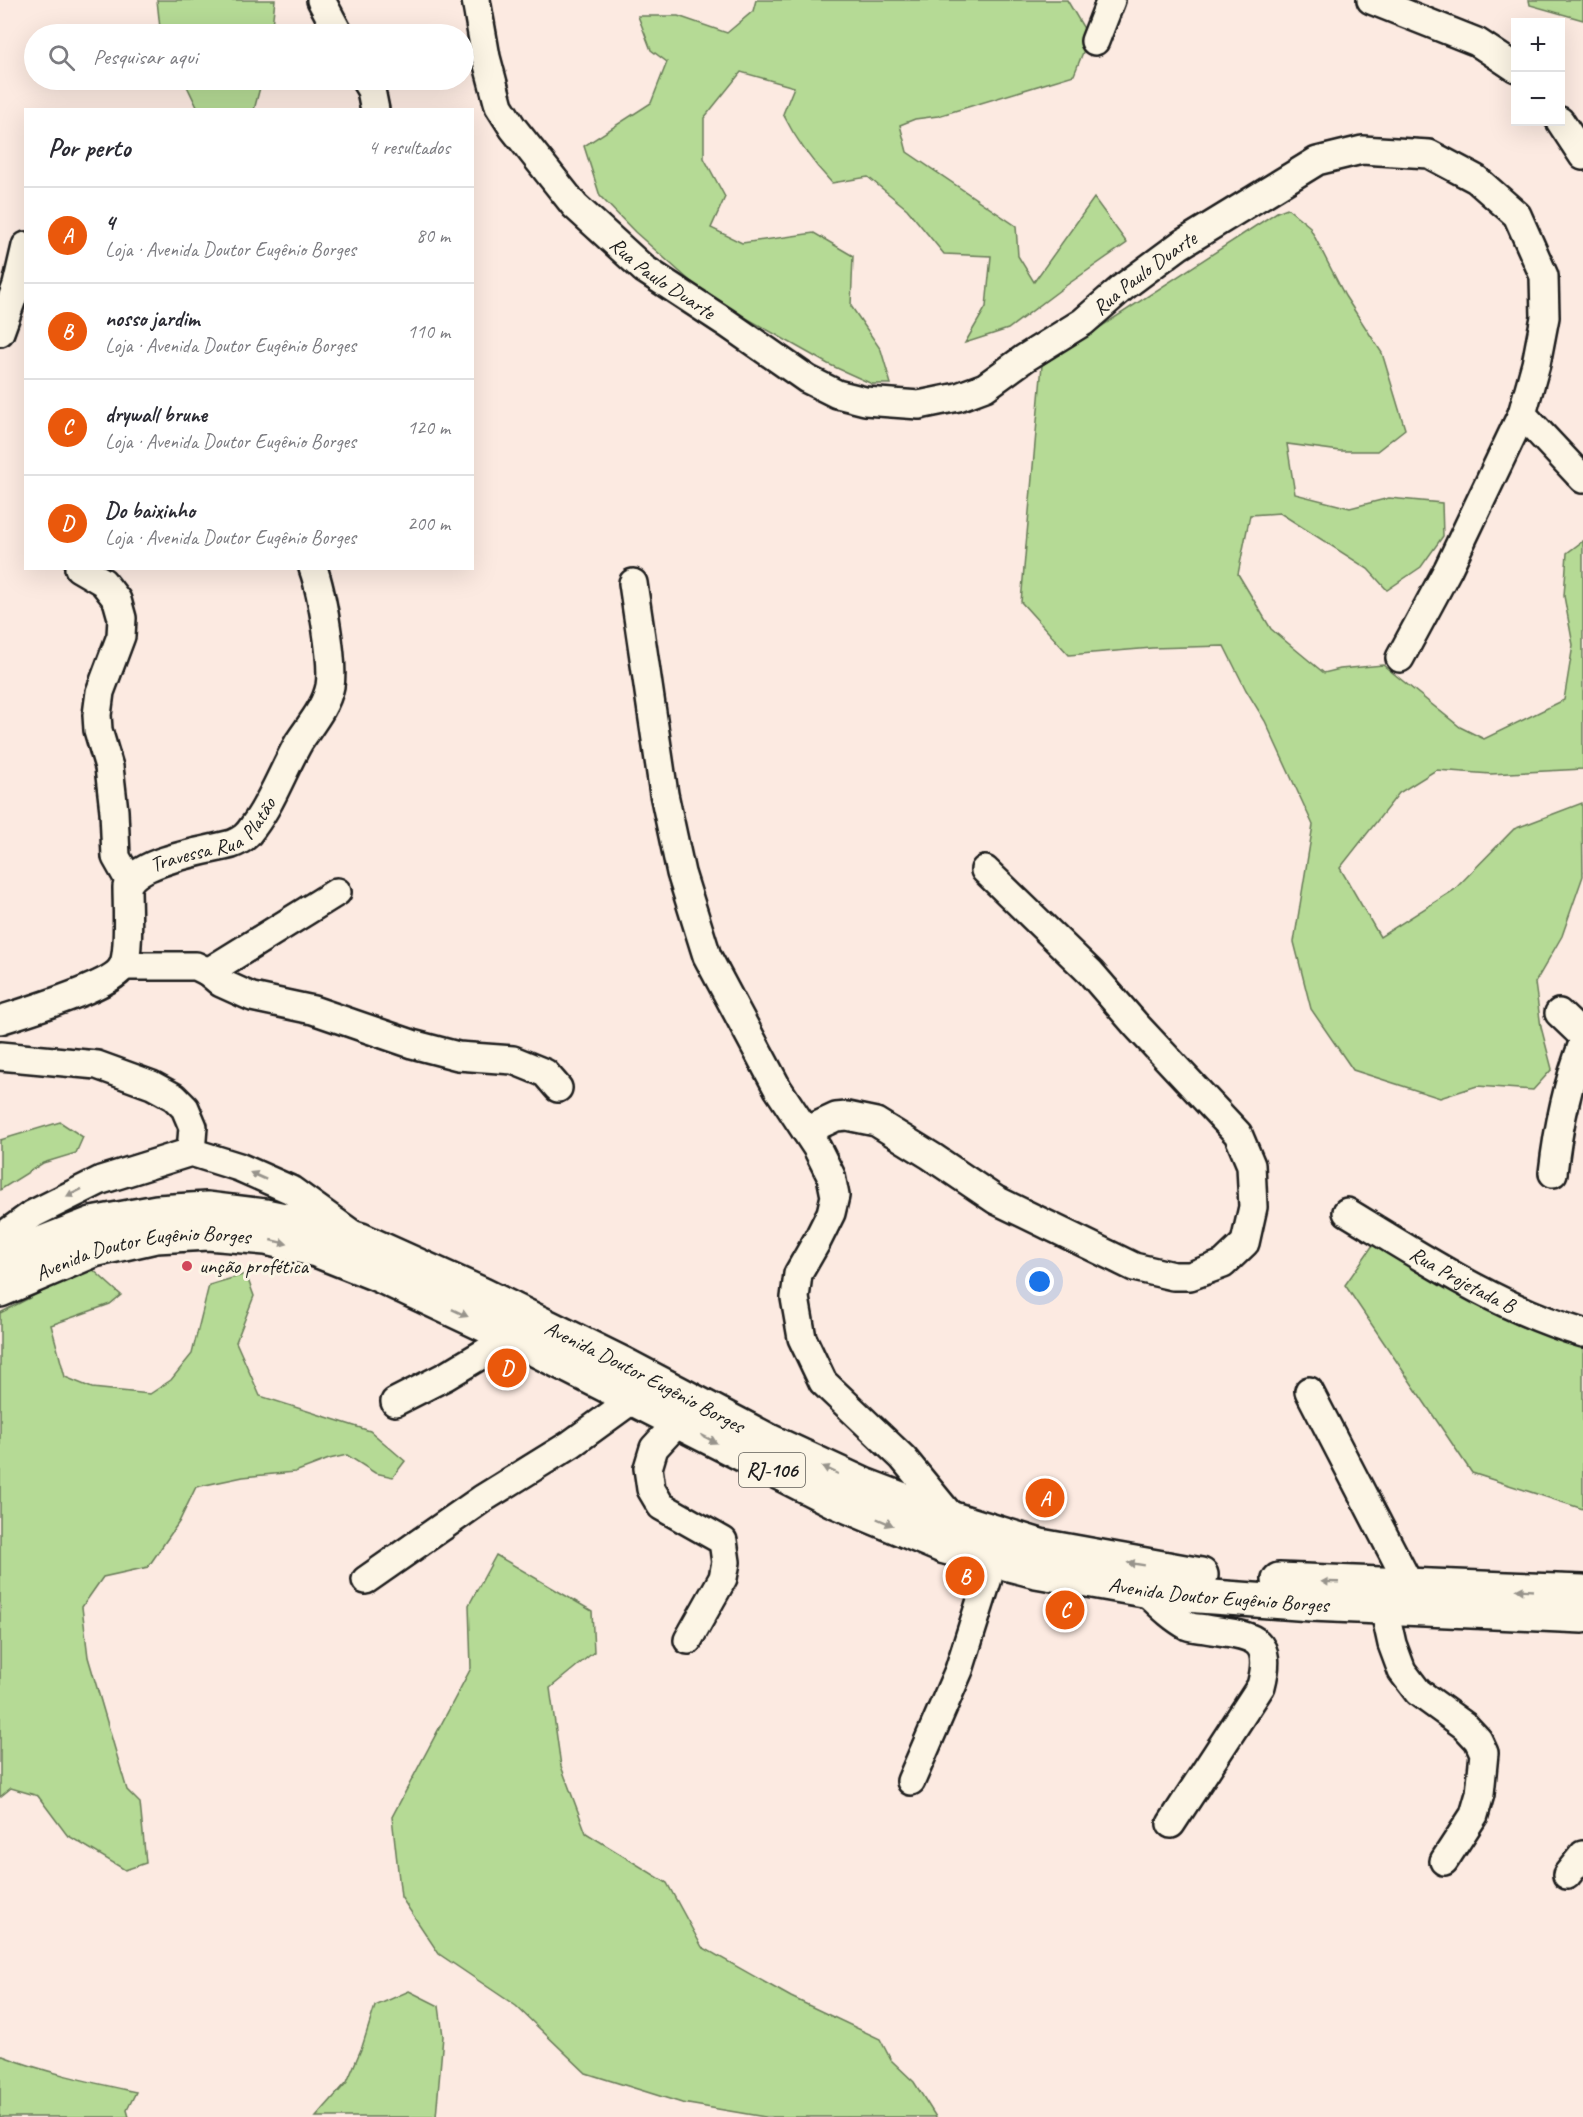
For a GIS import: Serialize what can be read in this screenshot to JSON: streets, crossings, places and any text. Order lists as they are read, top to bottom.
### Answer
{
  "streets": {
    "highway": ["Avenida Doutor Eugênio Borges", "RJ-106"],
    "street": ["Rua Paulo Duarte", "Travessa Rua Platão", "Rua Projetada B"]
  },
  "places": ["unção profética"],
  "page": {
    "map_buttons": ["+", "−"],
    "search": "Pesquisar aqui",
    "heading": ["Por perto", "4 resultados"],
    "list": [
      {
        "mark": "A",
        "name": "4",
        "note": "Loja · Avenida Doutor Eugênio Borges",
        "value": "80 m"
      },
      {
        "mark": "B",
        "name": "nosso jardim",
        "note": "Loja · Avenida Doutor Eugênio Borges",
        "value": "110 m"
      },
      {
        "mark": "C",
        "name": "drywall brune",
        "note": "Loja · Avenida Doutor Eugênio Borges",
        "value": "120 m"
      },
      {
        "mark": "D",
        "name": "Do baixinho",
        "note": "Loja · Avenida Doutor Eugênio Borges",
        "value": "200 m"
      }
    ],
    "pins": [
      "D",
      "A",
      "B",
      "C"
    ]
  }
}
